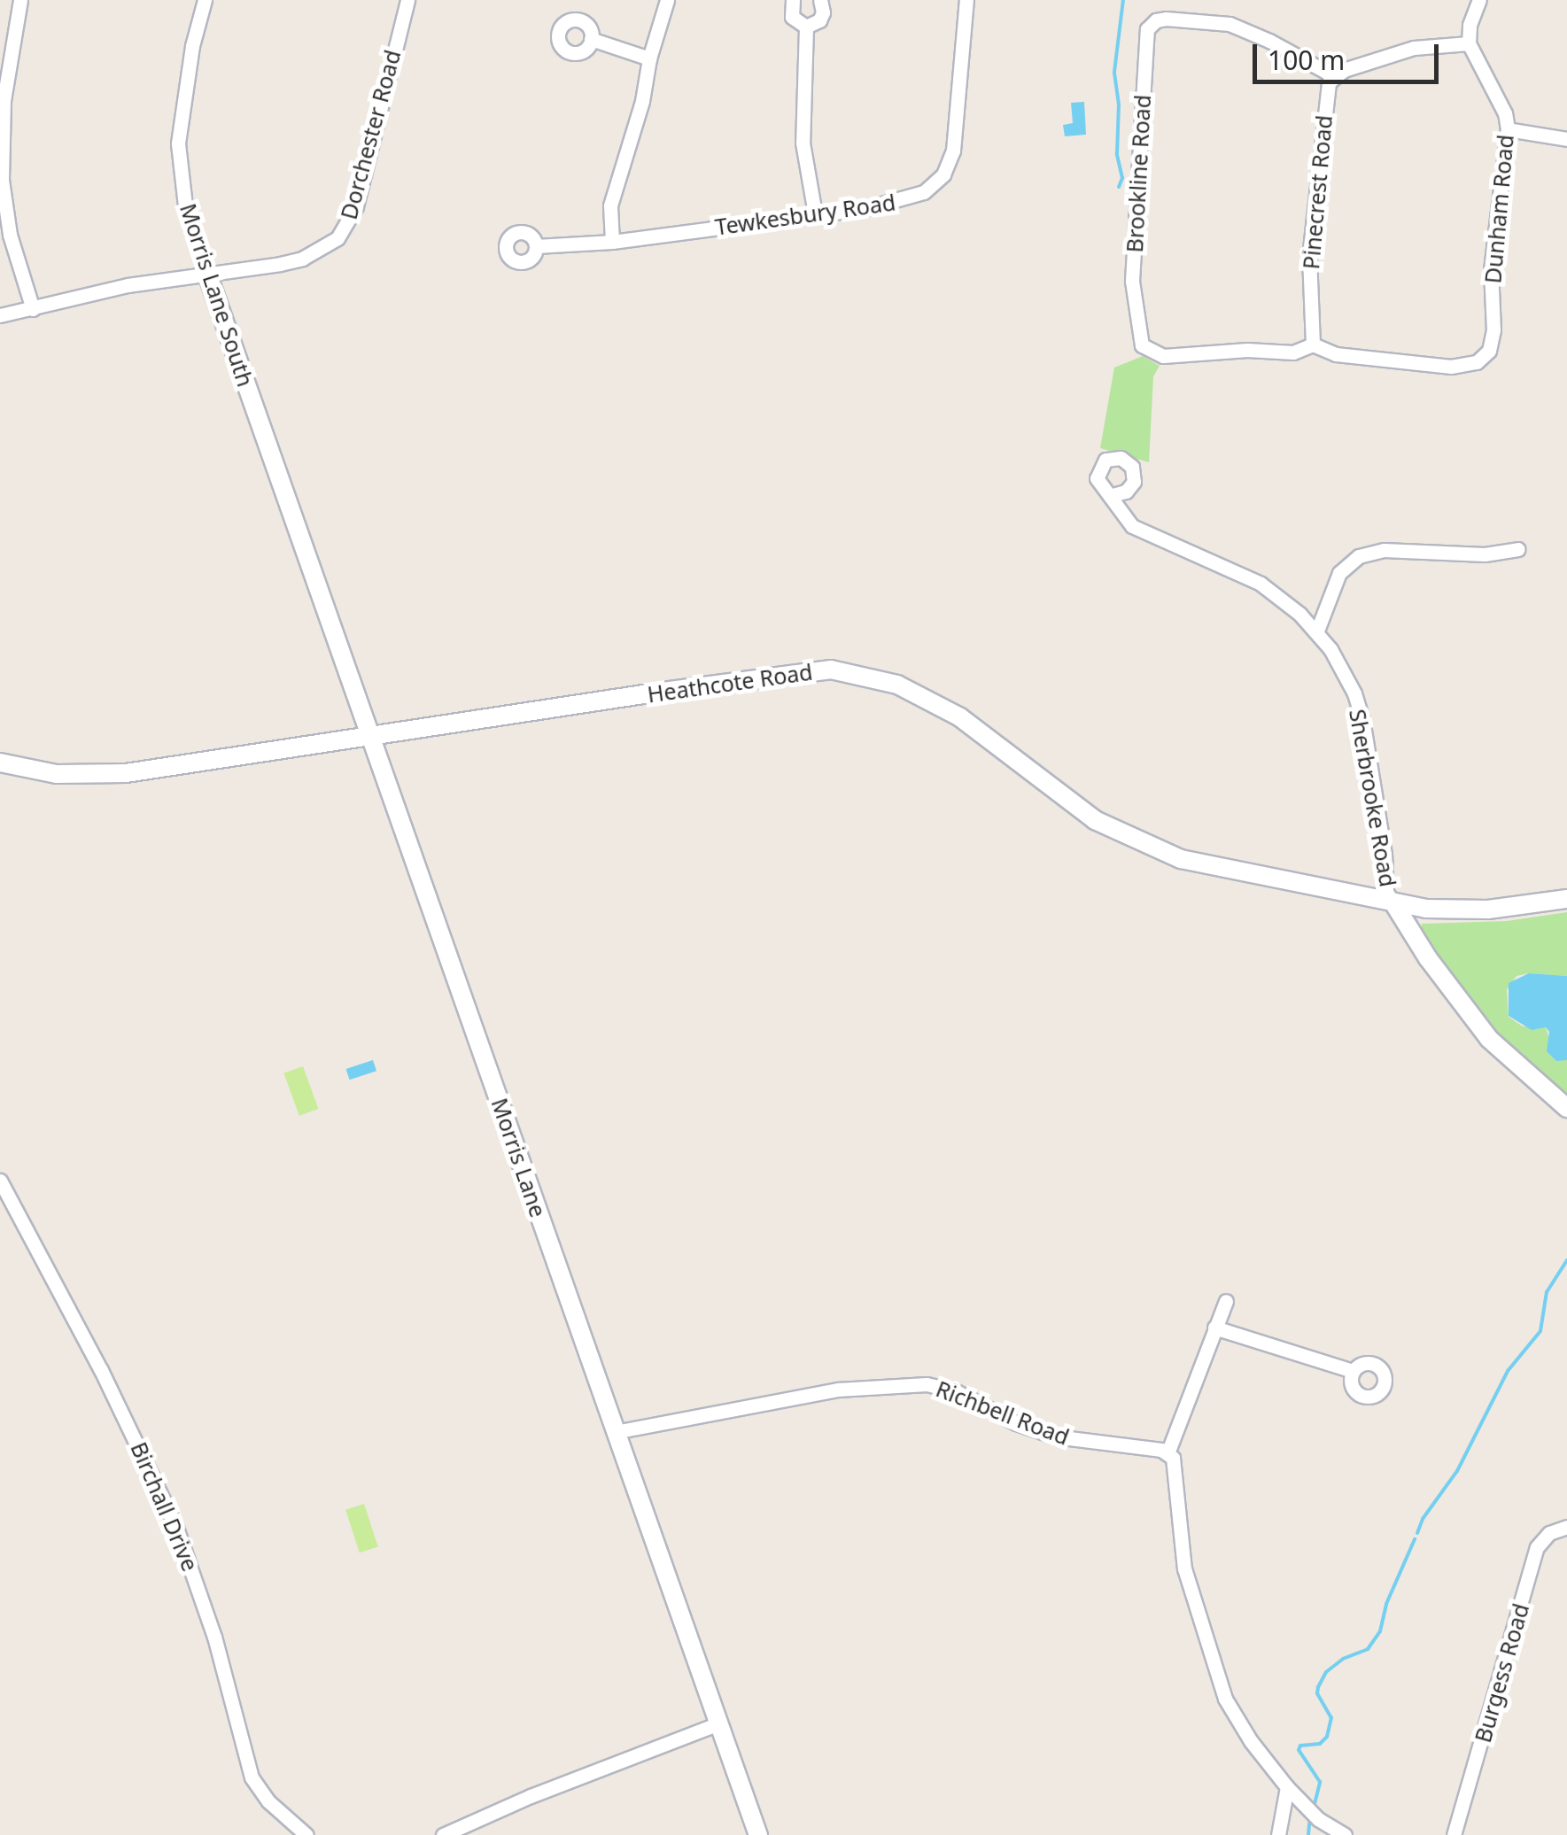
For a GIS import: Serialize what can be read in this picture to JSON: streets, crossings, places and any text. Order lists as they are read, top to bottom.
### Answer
{
  "streets": {
    "street": [
      "Dorchester Road",
      "Brookline Road",
      "Pinecrest Road",
      "Dunham Road",
      "Tewkesbury Road",
      "Morris Lane South",
      "Heathcote Road",
      "Sherbrooke Road",
      "Morris Lane",
      "Richbell Road",
      "Birchall Drive",
      "Burgess Road"
    ]
  },
  "crossings": [
    ["Dorchester Road", "Morris Lane South"],
    ["Brookline Road", "Pinecrest Road"],
    ["Brookline Road", "Dunham Road"],
    ["Pinecrest Road", "Dunham Road"],
    ["Morris Lane South", "Morris Lane"],
    ["Heathcote Road", "Sherbrooke Road"],
    ["Heathcote Road", "Morris Lane"],
    ["Morris Lane", "Richbell Road"]
  ],
  "scale_bar": "100 m"
}
